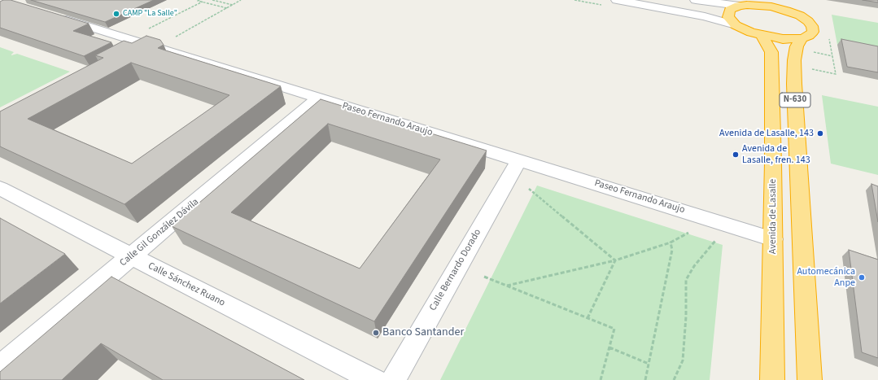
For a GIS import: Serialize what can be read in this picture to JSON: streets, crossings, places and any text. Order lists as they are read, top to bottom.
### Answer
{
  "streets": {
    "highway": ["N-630", "Avenida de Lasalle"],
    "street": [
      "Paseo Fernando Araujo",
      "Calle Gil González Dávila",
      "Calle Bernardo Dorado",
      "Calle Sánchez Ruano"
    ]
  },
  "crossings": [
    ["Paseo Fernando Araujo", "Avenida de Lasalle"],
    ["Paseo Fernando Araujo", "Calle Gil González Dávila"],
    ["Paseo Fernando Araujo", "Calle Bernardo Dorado"],
    ["Calle Gil González Dávila", "Calle Sánchez Ruano"]
  ],
  "places": [
    "CAMP \"La Salle\"",
    "Avenida de Lasalle, 143",
    "Avenida de Lasalle, fren. 143",
    "Automecánica Anpe",
    "Banco Santander"
  ]
}
